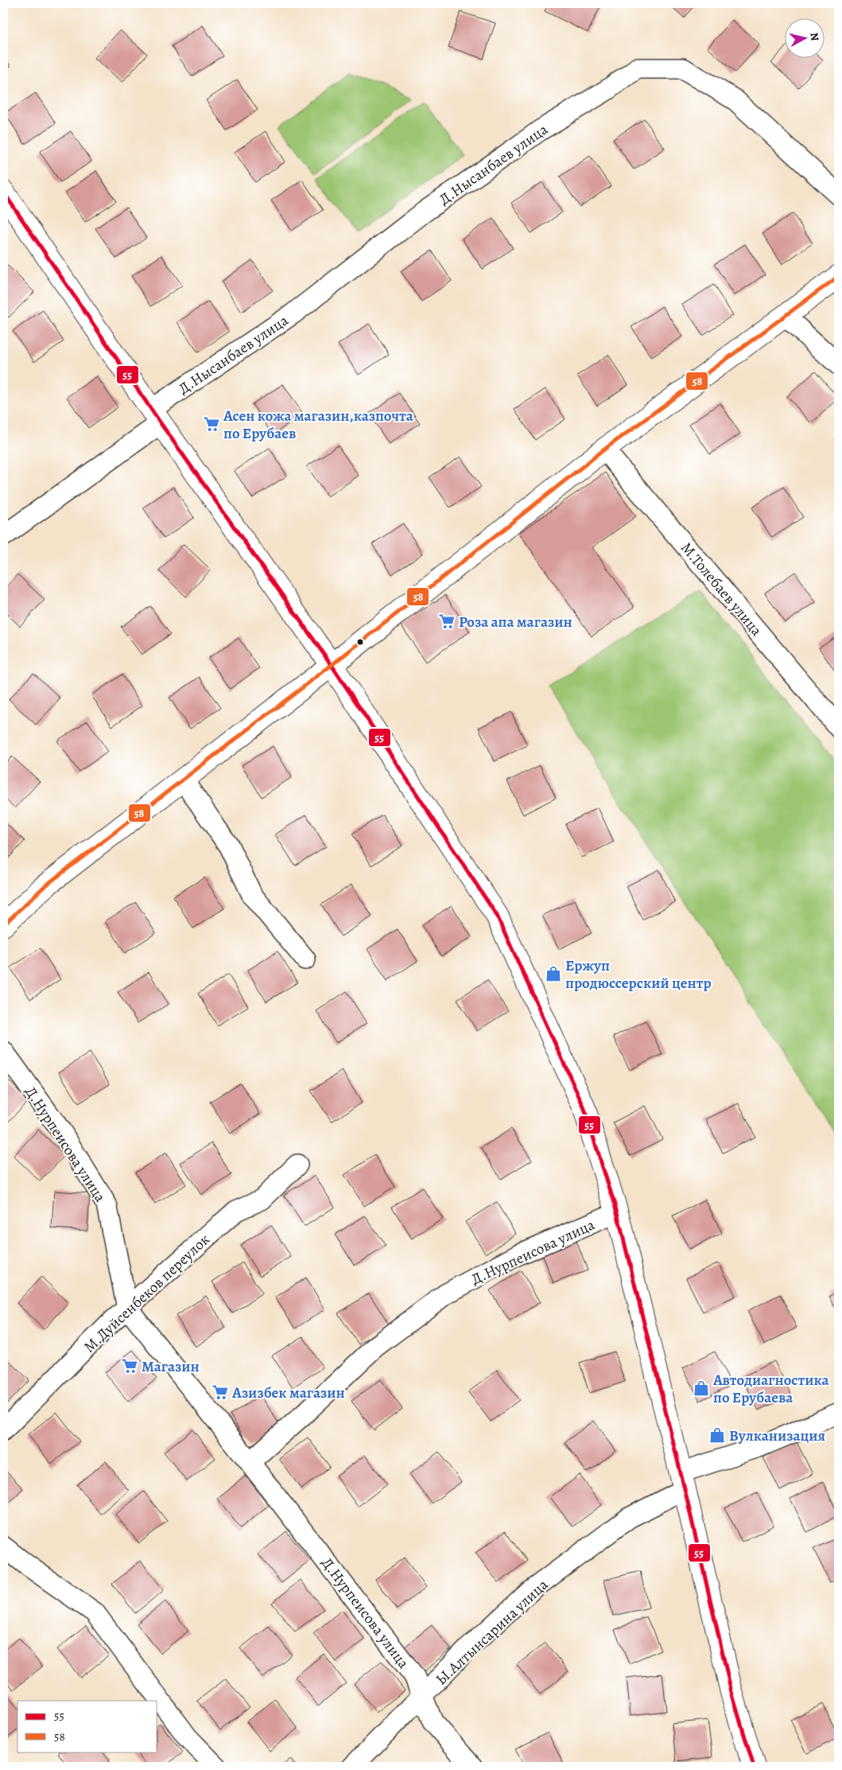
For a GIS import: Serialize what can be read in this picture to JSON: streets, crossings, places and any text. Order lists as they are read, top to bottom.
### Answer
{
  "streets": {
    "street": [
      "Д.Нысанбаев улица",
      "М.Толебаев улица",
      "Д.Нурпеисова улица",
      "М.Дуйсенбеков переулок",
      "Ы.Алтынсарина улица"
    ]
  },
  "crossings": [
    ["Д.Нурпеисова улица", "М.Дуйсенбеков переулок"],
    ["Д.Нурпеисова улица", "Ы.Алтынсарина улица"]
  ],
  "places": {
    "supermarket": [
      "Асен кожа магазин,казпочта по Ерубаев",
      "Роза апа магазин",
      "Магазин",
      "Азизбек магазин"
    ],
    "shop": ["Ержуп продюссерский центр", "Автодиагностика по Ерубаева", "Вулканизация"]
  },
  "lines": ["transit line 55", "transit line 58"],
  "legend": ["55", "58"],
  "north": "right"
}
